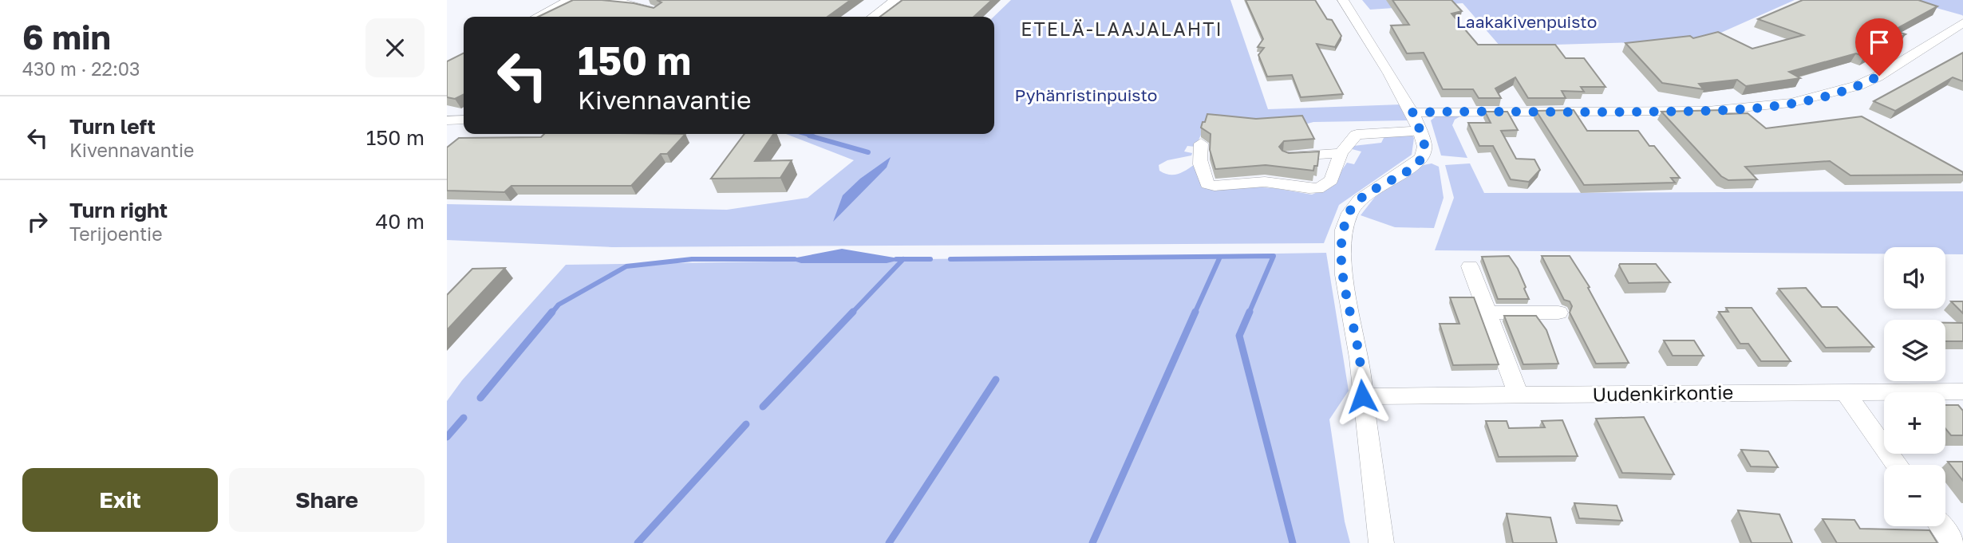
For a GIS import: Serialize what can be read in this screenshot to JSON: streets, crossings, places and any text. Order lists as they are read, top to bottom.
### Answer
{
  "streets": {
    "street": ["Uudenkirkontie"]
  },
  "districts": ["ETELÄ-LAAJALAHTI"],
  "parks": ["Laakakivenpuisto", "Pyhänristinpuisto"],
  "page": {
    "heading": ["6 min", "430 m · 22:03"],
    "turn": ["150 m", "Kivennavantie"],
    "list": [
      {
        "name": "Turn left",
        "note": "Kivennavantie",
        "value": "150 m"
      },
      {
        "name": "Turn right",
        "note": "Terijoentie",
        "value": "40 m"
      }
    ],
    "map_buttons": ["+", "−"],
    "buttons": ["Exit", "Share"]
  }
}
